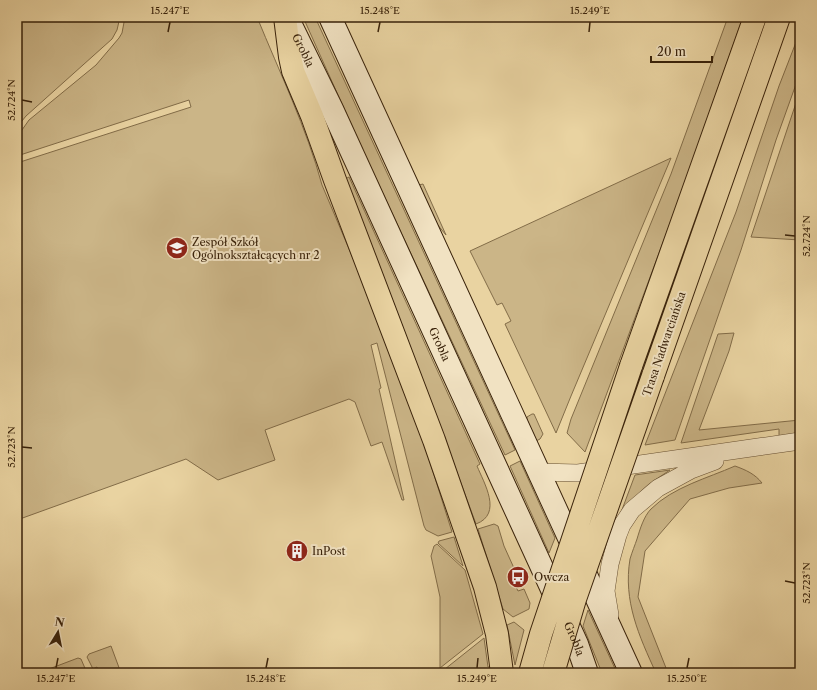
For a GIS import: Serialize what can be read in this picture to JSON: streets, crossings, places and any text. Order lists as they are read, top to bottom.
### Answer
{
  "streets": {
    "main road": ["Grobla", "Trasa Nadwarciańska"]
  },
  "places": {
    "school or university": ["Zespół Szkół Ogólnokształcących nr 2"],
    "building": ["InPost"],
    "bus stop": ["Owcza"]
  },
  "scale_bar": "20 m",
  "north": "top",
  "coordinates": [
    "15.247°E",
    "15.248°E",
    "15.249°E",
    "52.724°N",
    "52.723°N",
    "15.250°E"
  ]
}
